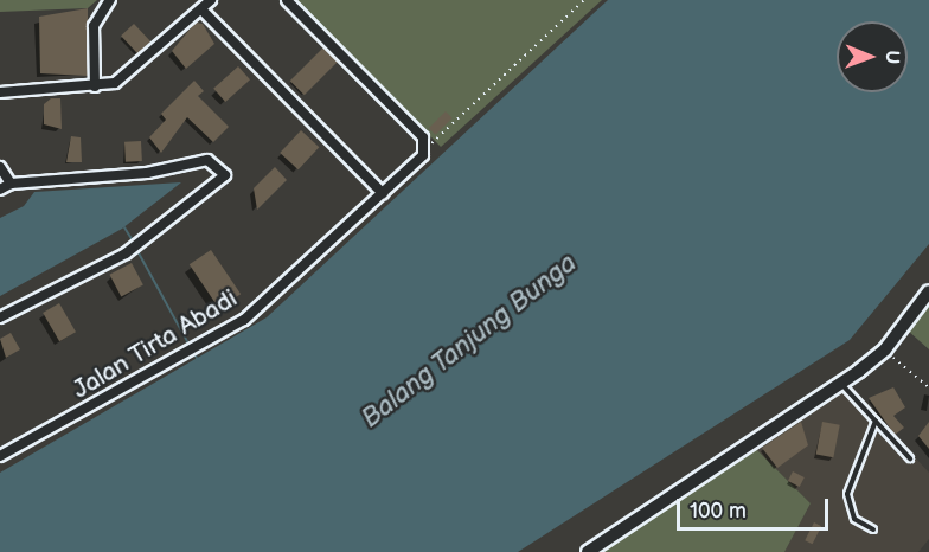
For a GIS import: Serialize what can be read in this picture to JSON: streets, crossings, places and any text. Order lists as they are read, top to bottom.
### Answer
{
  "streets": {
    "street": ["Jalan Tirta Abadi"]
  },
  "water": ["Balang Tanjung Bunga"],
  "scale_bar": "100 m",
  "north": "right"
}
